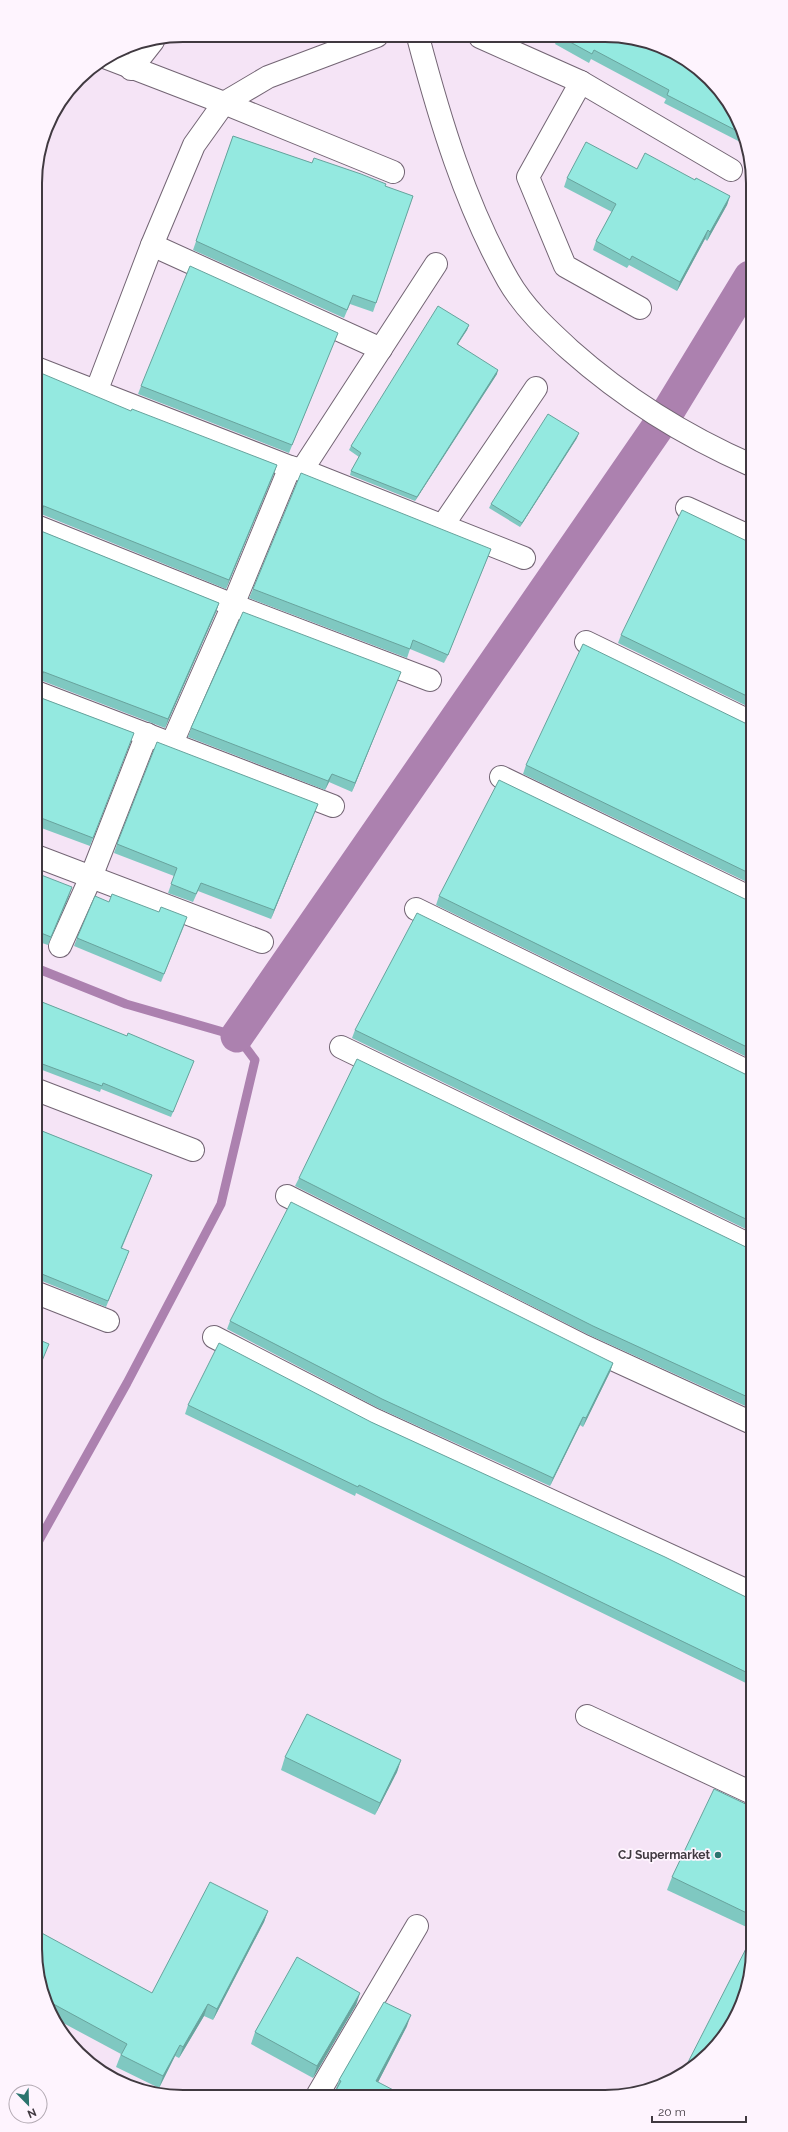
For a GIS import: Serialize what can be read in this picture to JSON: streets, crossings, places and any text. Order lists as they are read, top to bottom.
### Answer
{
  "places": ["CJ Supermarket"],
  "scale_bar": "20 m",
  "north": "bottom right"
}
